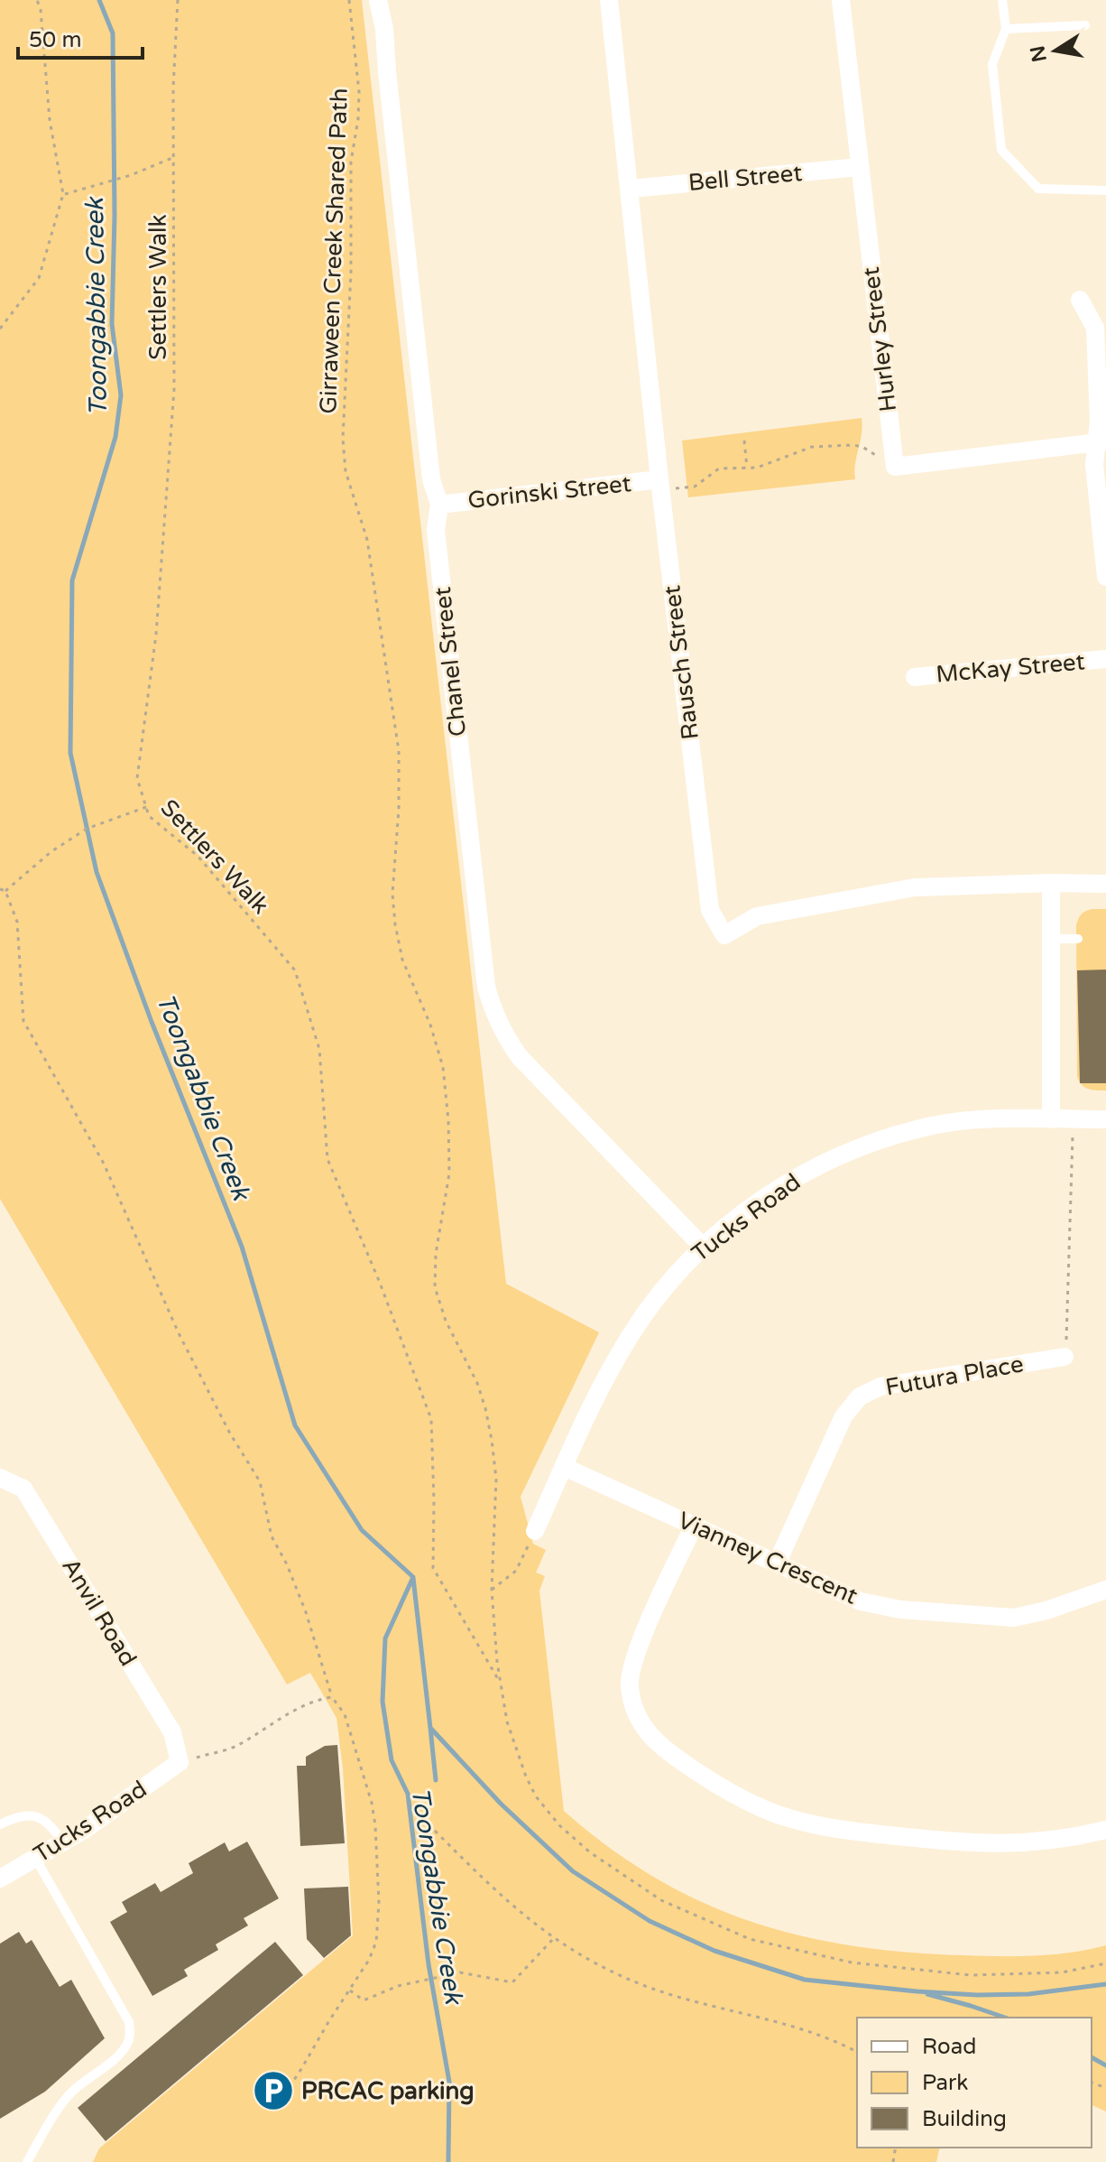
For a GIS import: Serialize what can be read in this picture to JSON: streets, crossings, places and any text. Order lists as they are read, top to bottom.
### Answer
{
  "streets": {
    "street": [
      "Bell Street",
      "Hurley Street",
      "Gorinski Street",
      "Chanel Street",
      "Rausch Street",
      "McKay Street",
      "Tucks Road",
      "Futura Place",
      "Vianney Crescent",
      "Anvil Road"
    ],
    "path": ["Girraween Creek Shared Path", "Settlers Walk"]
  },
  "crossings": [
    ["Bell Street", "Hurley Street"],
    ["Bell Street", "Rausch Street"],
    ["Girraween Creek Shared Path", "Settlers Walk"],
    ["Gorinski Street", "Chanel Street"],
    ["Gorinski Street", "Rausch Street"],
    ["Chanel Street", "Tucks Road"],
    ["Tucks Road", "Vianney Crescent"],
    ["Tucks Road", "Anvil Road"],
    ["Futura Place", "Vianney Crescent"]
  ],
  "water": ["Toongabbie Creek"],
  "places": {
    "parking": ["PRCAC parking"]
  },
  "legend": ["Road", "Park", "Building"],
  "scale_bar": "50 m",
  "north": "left"
}
